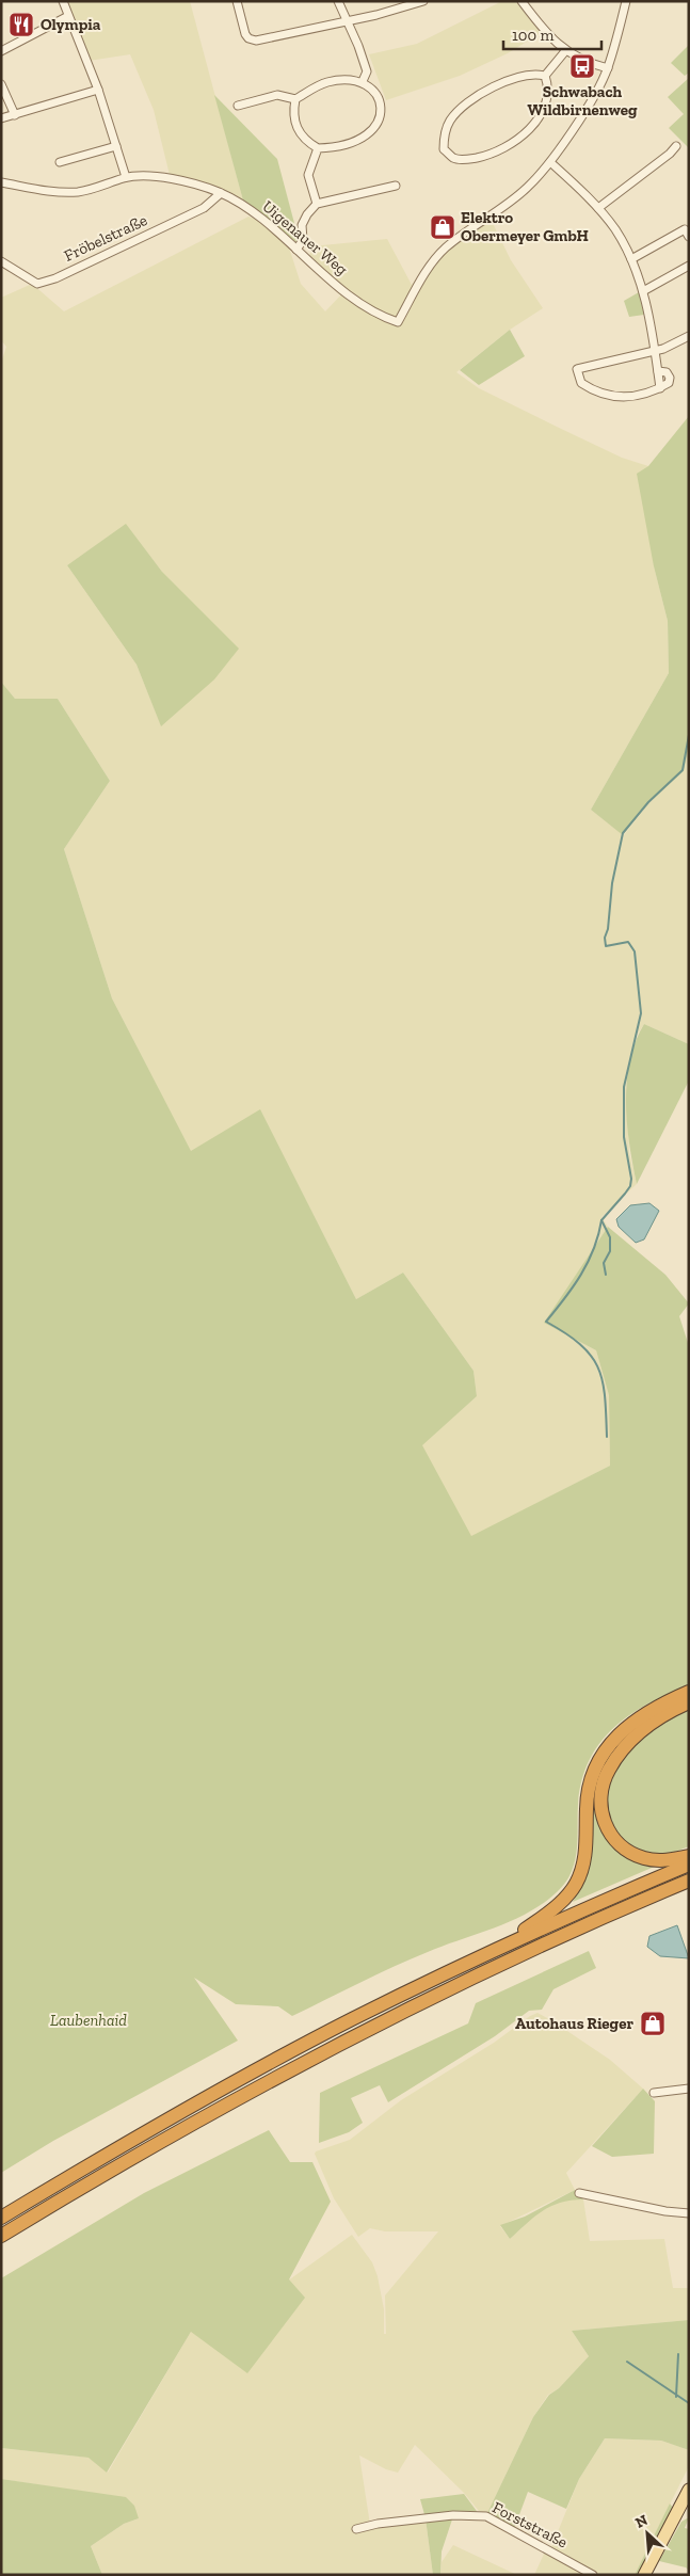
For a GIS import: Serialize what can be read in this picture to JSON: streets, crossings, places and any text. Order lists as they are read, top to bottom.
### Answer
{
  "streets": {
    "street": ["Fröbelstraße", "Uigenauer Weg", "Forststraße"]
  },
  "crossings": [
    ["Fröbelstraße", "Uigenauer Weg"]
  ],
  "parks": ["Laubenhaid"],
  "places": {
    "restaurant": ["Olympia"],
    "bus stop": ["Schwabach Wildbirnenweg"],
    "shop": ["Elektro Obermeyer GmbH", "Autohaus Rieger"]
  },
  "scale_bar": "100 m",
  "north": "top left"
}
